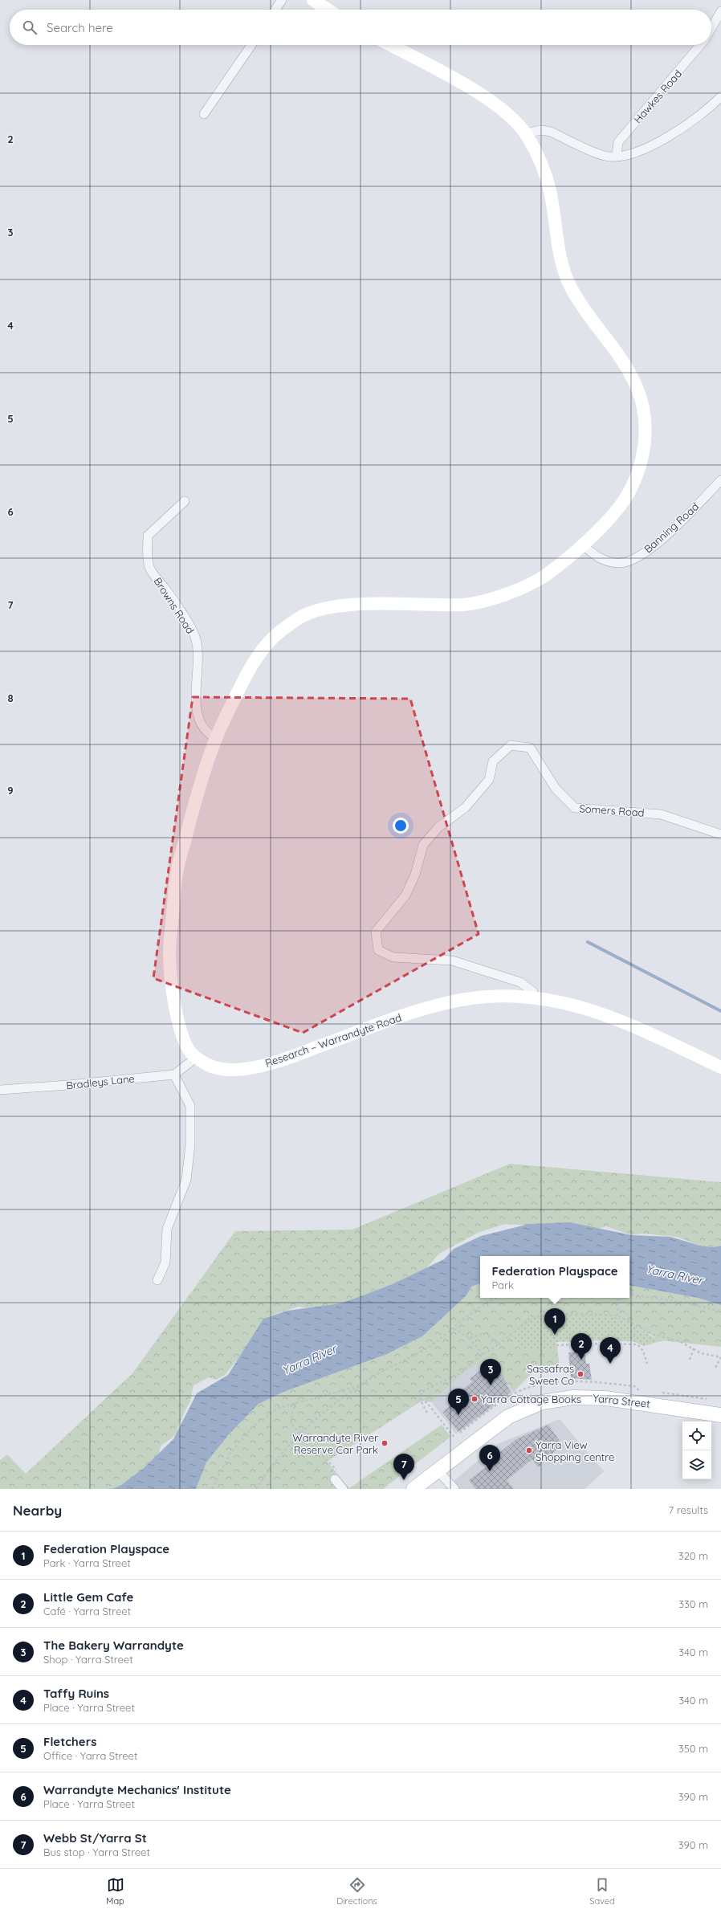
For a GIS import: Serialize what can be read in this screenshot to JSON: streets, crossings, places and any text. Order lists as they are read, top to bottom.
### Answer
{
  "streets": {
    "main road": ["Research – Warrandyte Road", "Yarra Street"],
    "street": [
      "Hawkes Road",
      "Banning Road",
      "Browns Road",
      "Somers Road",
      "Bradleys Lane"
    ]
  },
  "crossings": [
    ["Banning Road", "Research – Warrandyte Road"],
    ["Browns Road", "Research – Warrandyte Road"],
    ["Somers Road", "Research – Warrandyte Road"]
  ],
  "water": ["Yarra River"],
  "places": [
    "Sassafras Sweet Co",
    "Yarra Cottage Books",
    "Warrandyte River Reserve Car Park",
    "Yarra View Shopping centre"
  ],
  "page": {
    "search": "Search here",
    "popup": ["Federation Playspace", "Park"],
    "pins": [
      "1",
      "2",
      "4",
      "3",
      "5",
      "6",
      "7"
    ],
    "heading": ["Nearby", "7 results"],
    "list": [
      {
        "mark": "1",
        "name": "Federation Playspace",
        "note": "Park · Yarra Street",
        "value": "320 m"
      },
      {
        "mark": "2",
        "name": "Little Gem Cafe",
        "note": "Café · Yarra Street",
        "value": "330 m"
      },
      {
        "mark": "3",
        "name": "The Bakery Warrandyte",
        "note": "Shop · Yarra Street",
        "value": "340 m"
      },
      {
        "mark": "4",
        "name": "Taffy Ruins",
        "note": "Place · Yarra Street",
        "value": "340 m"
      },
      {
        "mark": "5",
        "name": "Fletchers",
        "note": "Office · Yarra Street",
        "value": "350 m"
      },
      {
        "mark": "6",
        "name": "Warrandyte Mechanics' Institute",
        "note": "Place · Yarra Street",
        "value": "390 m"
      },
      {
        "mark": "7",
        "name": "Webb St/Yarra St",
        "note": "Bus stop · Yarra Street",
        "value": "390 m"
      }
    ],
    "nav": ["Map", "Directions", "Saved"]
  },
  "grid": {
    "rows": [
      "2",
      "3",
      "4",
      "5",
      "6",
      "7",
      "8",
      "9"
    ]
  }
}
